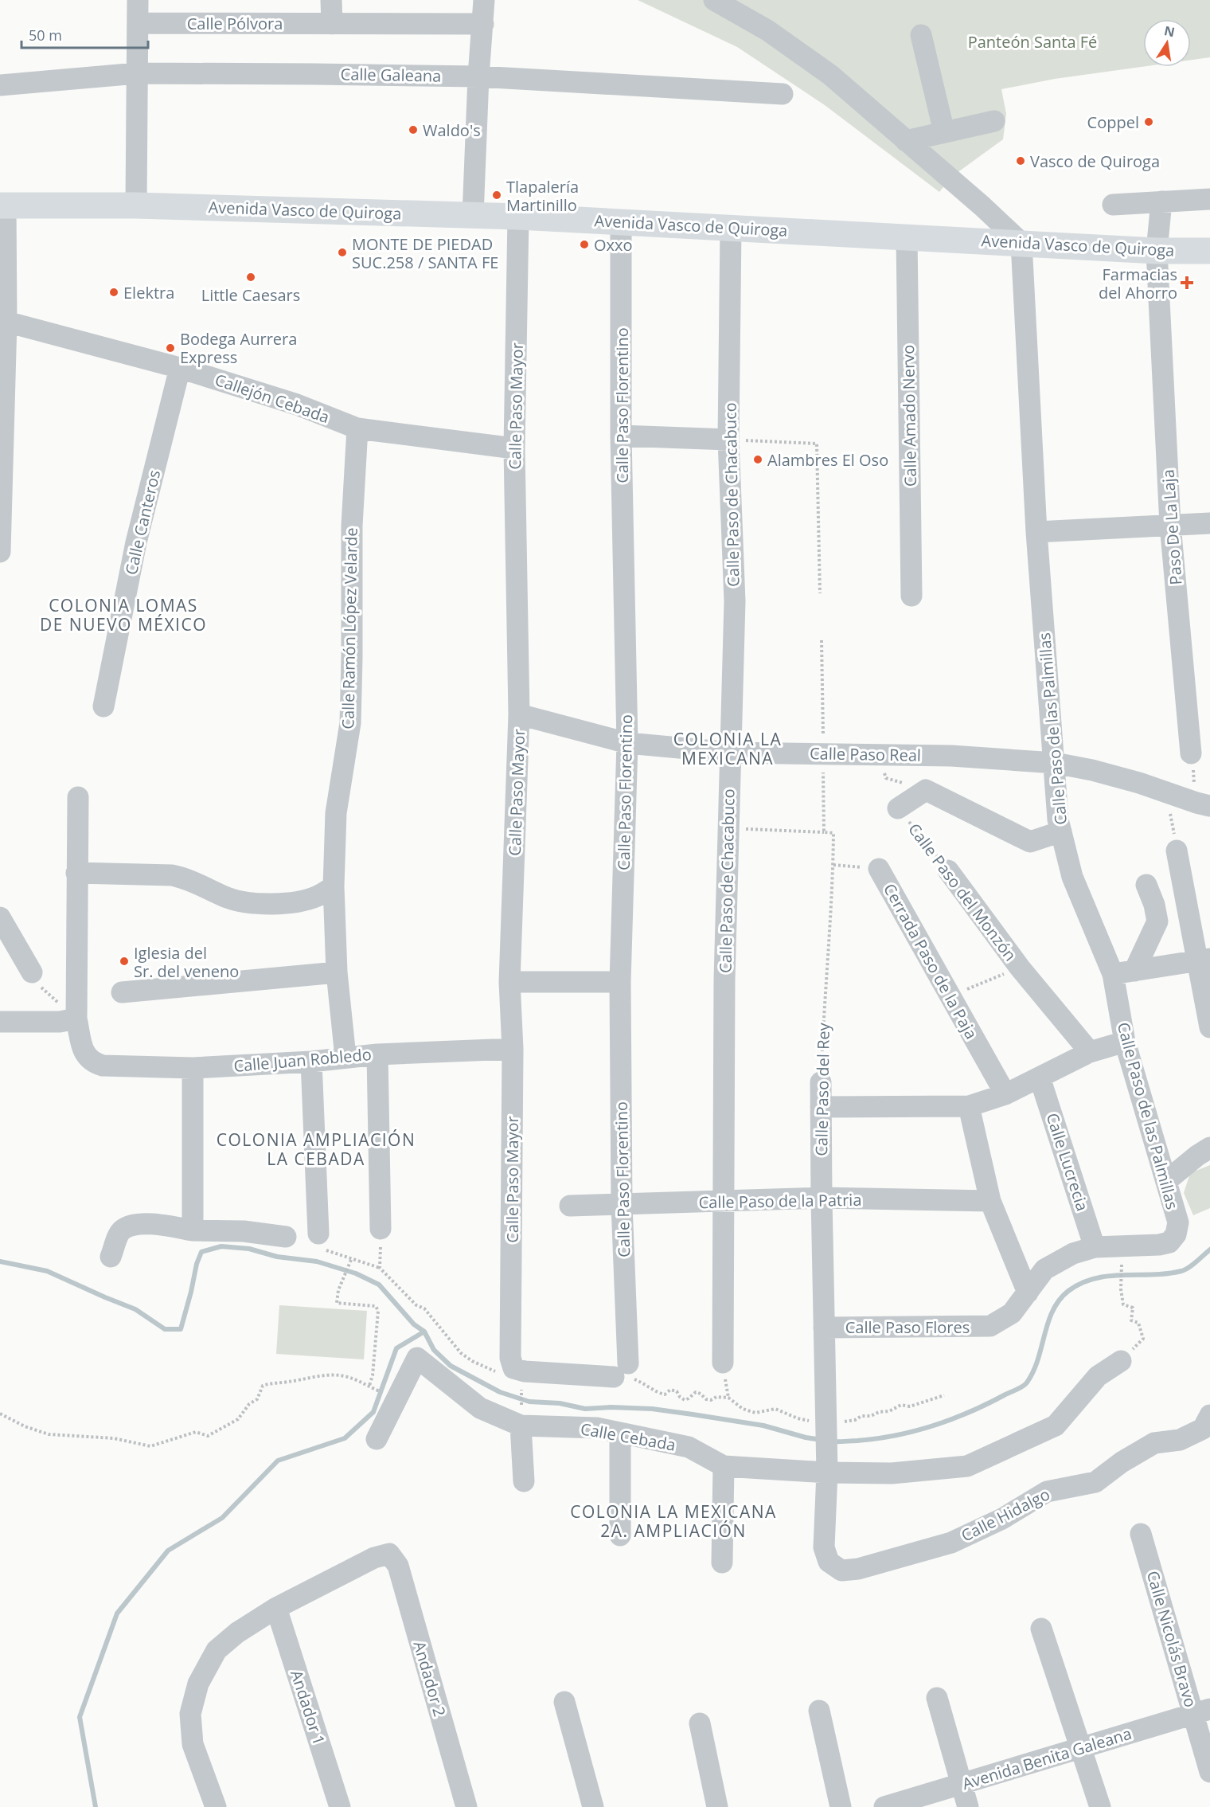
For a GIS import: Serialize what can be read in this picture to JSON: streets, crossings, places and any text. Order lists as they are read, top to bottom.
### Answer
{
  "streets": {
    "main road": ["Avenida Vasco de Quiroga"],
    "street": [
      "Calle Pólvora",
      "Calle Galeana",
      "Callejón Cebada",
      "Calle Paso Florentino",
      "Calle Paso Mayor",
      "Calle Amado Nervo",
      "Calle Paso de Chacabuco",
      "Calle Canteros",
      "Paso De La Laja",
      "Calle Ramón López Velarde",
      "Calle Paso de las Palmillas",
      "Calle Paso Real",
      "Calle Paso del Monzón",
      "Cerrada Paso de la Paja",
      "Calle Juan Robledo",
      "Calle Paso del Rey",
      "Calle Lucrecia",
      "Calle Paso de la Patria",
      "Calle Paso Flores",
      "Calle Cebada",
      "Calle Hidalgo",
      "Calle Nicolás Bravo",
      "Andador 2",
      "Andador 1",
      "Avenida Benita Galeana"
    ]
  },
  "crossings": [
    ["Avenida Vasco de Quiroga", "Calle Paso Florentino"],
    ["Avenida Vasco de Quiroga", "Calle Paso Mayor"],
    ["Avenida Vasco de Quiroga", "Calle Amado Nervo"],
    ["Avenida Vasco de Quiroga", "Calle Paso de Chacabuco"],
    ["Avenida Vasco de Quiroga", "Paso De La Laja"],
    ["Avenida Vasco de Quiroga", "Calle Paso de las Palmillas"],
    ["Callejón Cebada", "Calle Paso Mayor"],
    ["Callejón Cebada", "Calle Canteros"],
    ["Callejón Cebada", "Calle Ramón López Velarde"],
    ["Calle Paso Florentino", "Calle Paso Mayor"],
    ["Calle Paso Florentino", "Calle Paso Real"],
    ["Calle Paso Florentino", "Calle Paso de la Patria"],
    ["Calle Paso Mayor", "Calle Paso Real"],
    ["Calle Paso Mayor", "Calle Juan Robledo"],
    ["Calle Paso de Chacabuco", "Calle Paso Real"],
    ["Calle Paso de Chacabuco", "Calle Paso de la Patria"],
    ["Calle Ramón López Velarde", "Calle Juan Robledo"],
    ["Calle Paso de las Palmillas", "Calle Paso Real"],
    ["Calle Paso de las Palmillas", "Calle Lucrecia"],
    ["Cerrada Paso de la Paja", "Calle Paso del Rey"],
    ["Calle Paso del Rey", "Calle Paso de la Patria"],
    ["Calle Paso del Rey", "Calle Paso Flores"],
    ["Calle Paso del Rey", "Calle Cebada"],
    ["Calle Paso del Rey", "Calle Hidalgo"],
    ["Calle Nicolás Bravo", "Avenida Benita Galeana"],
    ["Andador 2", "Andador 1"]
  ],
  "districts": [
    "COLONIA LOMAS DE NUEVO MÉXICO",
    "COLONIA LA MEXICANA",
    "COLONIA AMPLIACIÓN LA CEBADA",
    "COLONIA LA MEXICANA 2A. AMPLIACIÓN"
  ],
  "parks": ["Panteón Santa Fé"],
  "places": {
    "other": [
      "Coppel",
      "Waldo's",
      "Vasco de Quiroga",
      "Tlapalería Martinillo",
      "Oxxo",
      "MONTE DE PIEDAD SUC.258 / SANTA FE",
      "Little Caesars",
      "Elektra",
      "Bodega Aurrera Express",
      "Alambres El Oso",
      "Iglesia del Sr. del veneno"
    ],
    "health": ["Farmacias del Ahorro"]
  },
  "scale_bar": "50 m",
  "north": "top"
}
